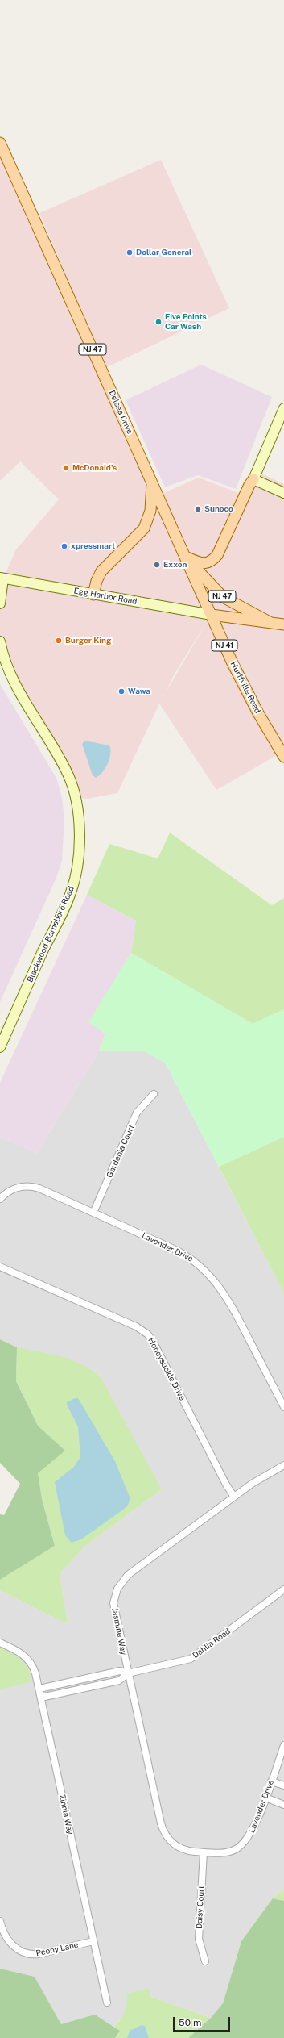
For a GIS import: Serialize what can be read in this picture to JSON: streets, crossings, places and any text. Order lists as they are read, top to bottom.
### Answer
{
  "streets": {
    "main road": [
      "NJ 47",
      "Delsea Drive",
      "Egg Harbor Road",
      "NJ 41",
      "Hurffville Road",
      "Blackwood-Barnsboro Road"
    ],
    "street": [
      "Gardenia Court",
      "Lavender Drive",
      "Honeysuckle Drive",
      "Jasmine Way",
      "Dahlia Road",
      "Zinnia Way",
      "Daisy Court",
      "Peony Lane"
    ]
  },
  "crossings": [
    ["NJ 47", "Delsea Drive"],
    ["NJ 47", "Egg Harbor Road"],
    ["NJ 47", "Hurffville Road"],
    ["Delsea Drive", "Egg Harbor Road"],
    ["Delsea Drive", "Hurffville Road"],
    ["Egg Harbor Road", "Hurffville Road"],
    ["Gardenia Court", "Lavender Drive"],
    ["Lavender Drive", "Jasmine Way"],
    ["Lavender Drive", "Daisy Court"],
    ["Honeysuckle Drive", "Jasmine Way"],
    ["Jasmine Way", "Dahlia Road"],
    ["Jasmine Way", "Daisy Court"],
    ["Dahlia Road", "Zinnia Way"],
    ["Zinnia Way", "Peony Lane"]
  ],
  "places": [
    "Dollar General",
    "Five Points Car Wash",
    "McDonald's",
    "Sunoco",
    "xpressmart",
    "Exxon",
    "Burger King",
    "Wawa"
  ],
  "scale_bar": "50 m"
}
